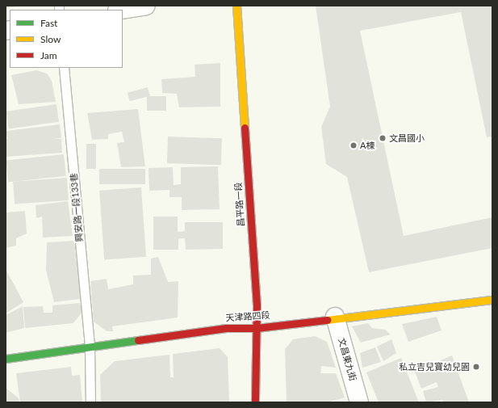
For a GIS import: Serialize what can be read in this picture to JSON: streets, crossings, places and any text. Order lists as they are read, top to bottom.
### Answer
{
  "streets": {
    "street": ["昌平路一段", "天津路四段", "文昌東九街"],
    "lane": ["興安路一段133巷"]
  },
  "crossings": [
    ["昌平路一段", "天津路四段"],
    ["興安路一段133巷", "天津路四段"],
    ["天津路四段", "文昌東九街"]
  ],
  "places": ["文昌國小", "A棟", "私立吉兒寶幼兒園"],
  "legend": ["Fast", "Slow", "Jam"]
}
